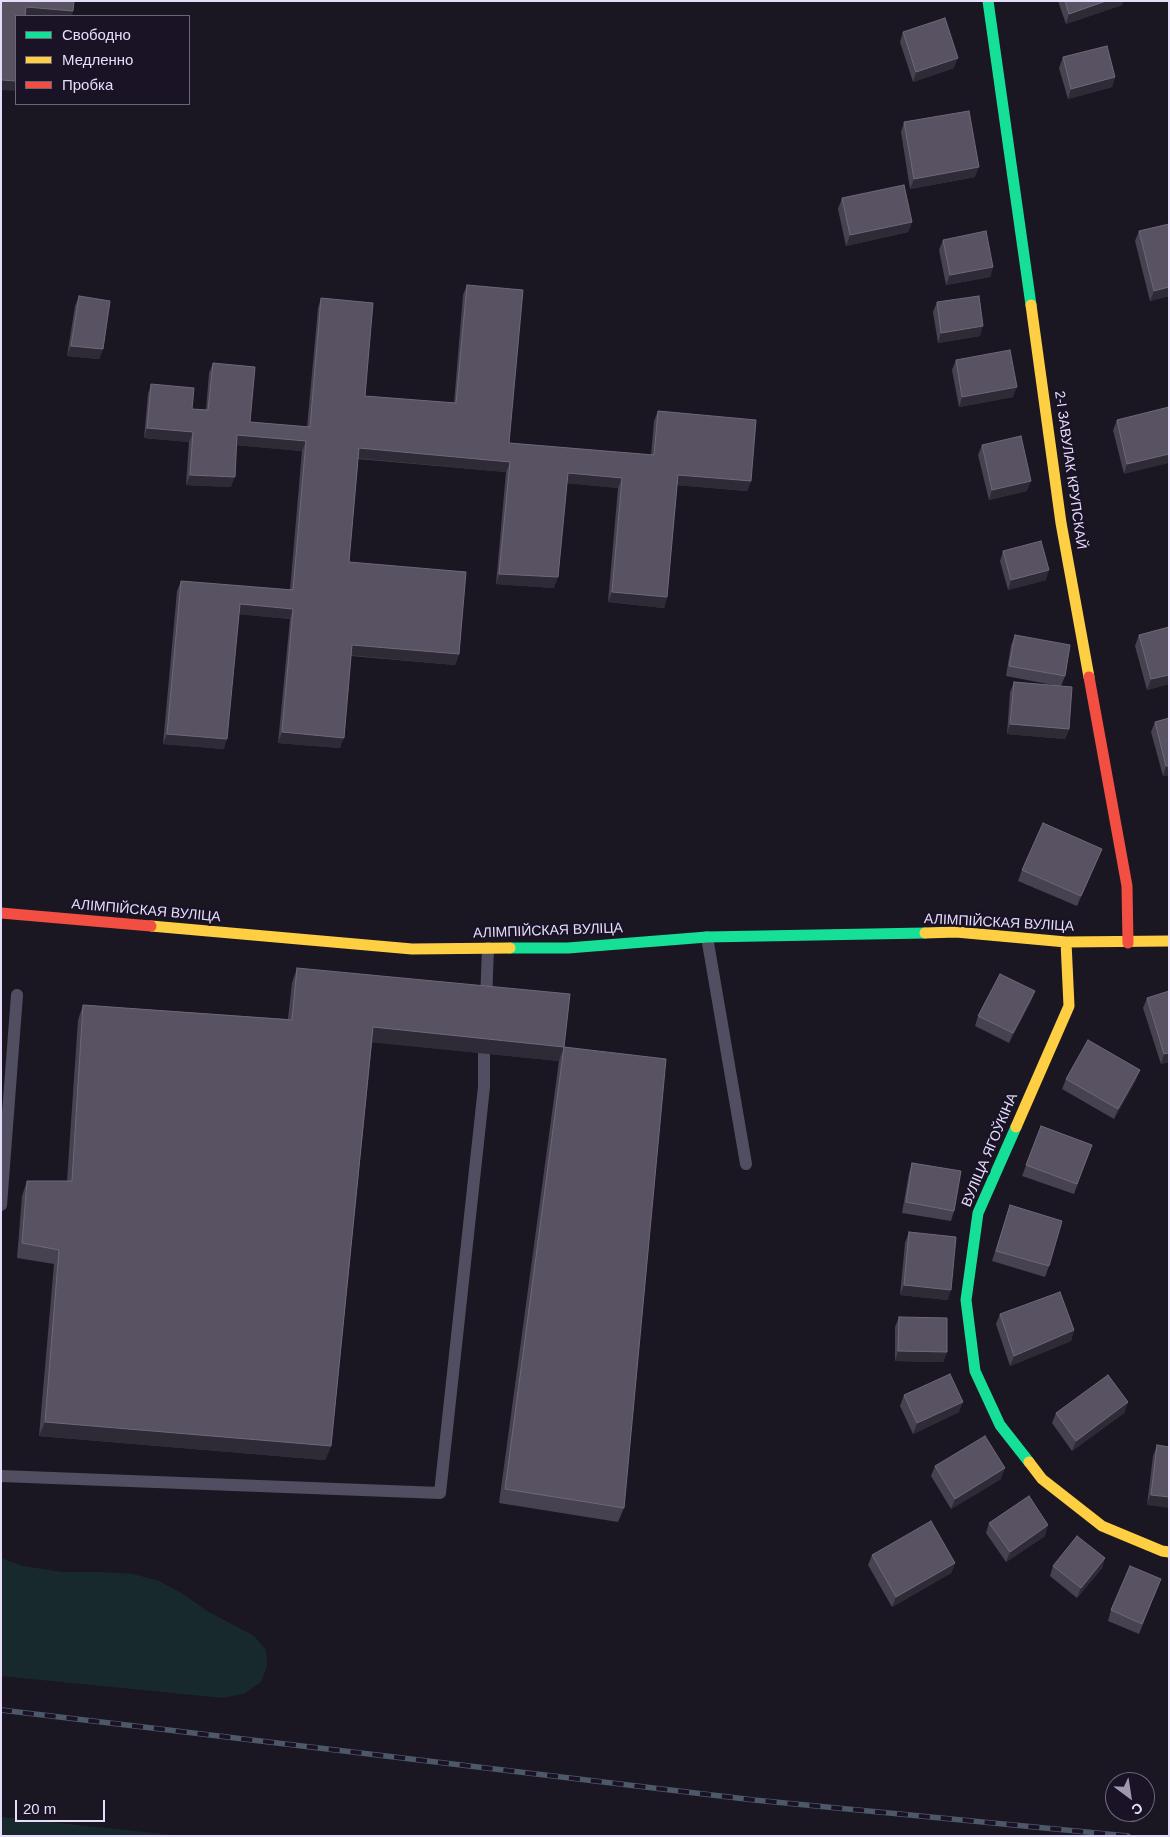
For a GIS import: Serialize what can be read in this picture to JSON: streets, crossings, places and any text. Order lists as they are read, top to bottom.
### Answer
{
  "streets": {
    "street": ["2-І ЗАВУЛАК КРУПСКАЙ", "АЛІМПІЙСКАЯ ВУЛІЦА", "ВУЛІЦА ЯГОЎКІНА"]
  },
  "crossings": [
    ["2-І ЗАВУЛАК КРУПСКАЙ", "АЛІМПІЙСКАЯ ВУЛІЦА"],
    ["АЛІМПІЙСКАЯ ВУЛІЦА", "ВУЛІЦА ЯГОЎКІНА"]
  ],
  "legend": ["Свободно", "Медленно", "Пробка"],
  "scale_bar": "20 m",
  "north": "bottom right"
}
